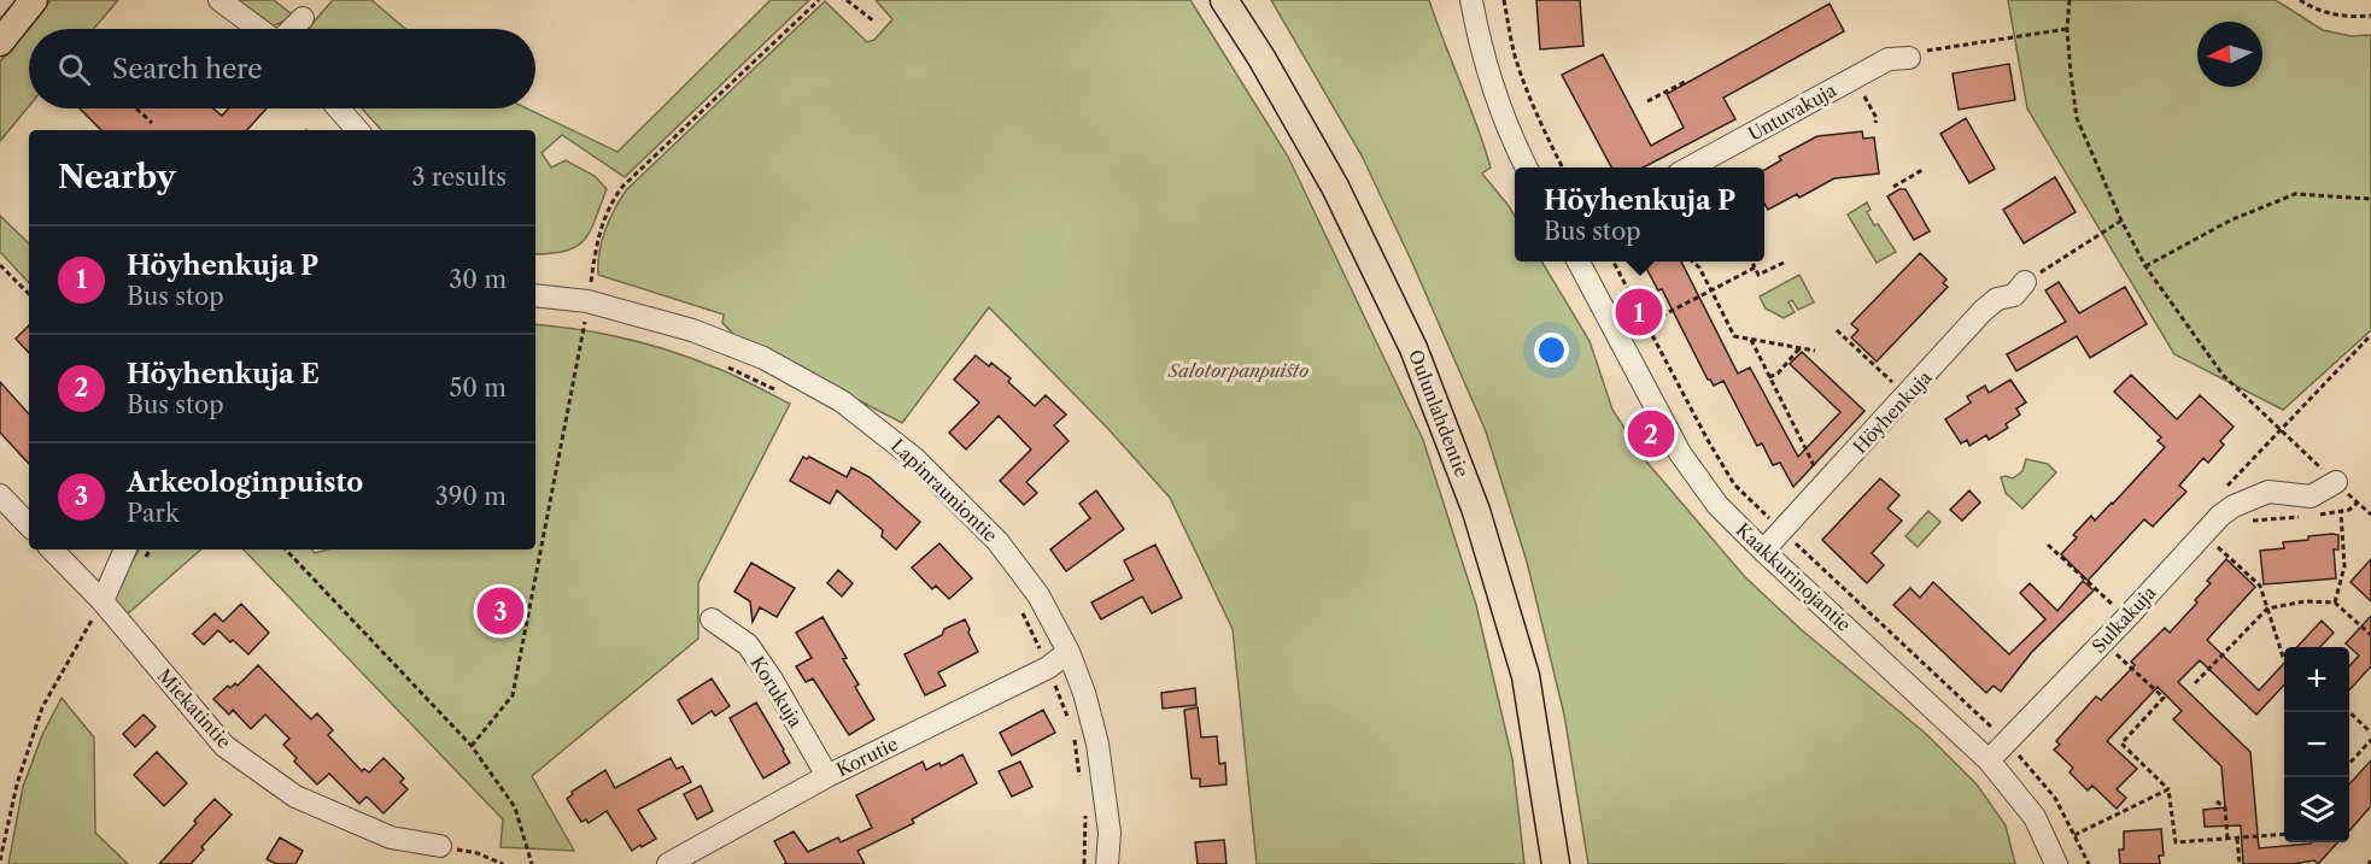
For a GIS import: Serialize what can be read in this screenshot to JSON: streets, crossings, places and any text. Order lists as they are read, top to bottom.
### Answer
{
  "streets": {
    "main road": ["Oulunlahdentie"],
    "street": [
      "Untuvakuja",
      "Höyhenkuja",
      "Lapinrauniontie",
      "Kaakkurinojantie",
      "Sulkakuja",
      "Korukuja",
      "Miekatintie",
      "Korutie"
    ]
  },
  "crossings": [
    ["Höyhenkuja", "Kaakkurinojantie"],
    ["Lapinrauniontie", "Korutie"],
    ["Kaakkurinojantie", "Sulkakuja"],
    ["Korukuja", "Korutie"]
  ],
  "parks": ["Salotorpanpuisto"],
  "north": "left",
  "page": {
    "search": "Search here",
    "heading": ["Nearby", "3 results"],
    "popup": ["Höyhenkuja P", "Bus stop"],
    "list": [
      {
        "mark": "1",
        "name": "Höyhenkuja P",
        "note": "Bus stop",
        "value": "30 m"
      },
      {
        "mark": "2",
        "name": "Höyhenkuja E",
        "note": "Bus stop",
        "value": "50 m"
      },
      {
        "mark": "3",
        "name": "Arkeologinpuisto",
        "note": "Park",
        "value": "390 m"
      }
    ],
    "pins": ["1", "2", "3"],
    "map_buttons": ["+", "−"]
  }
}
